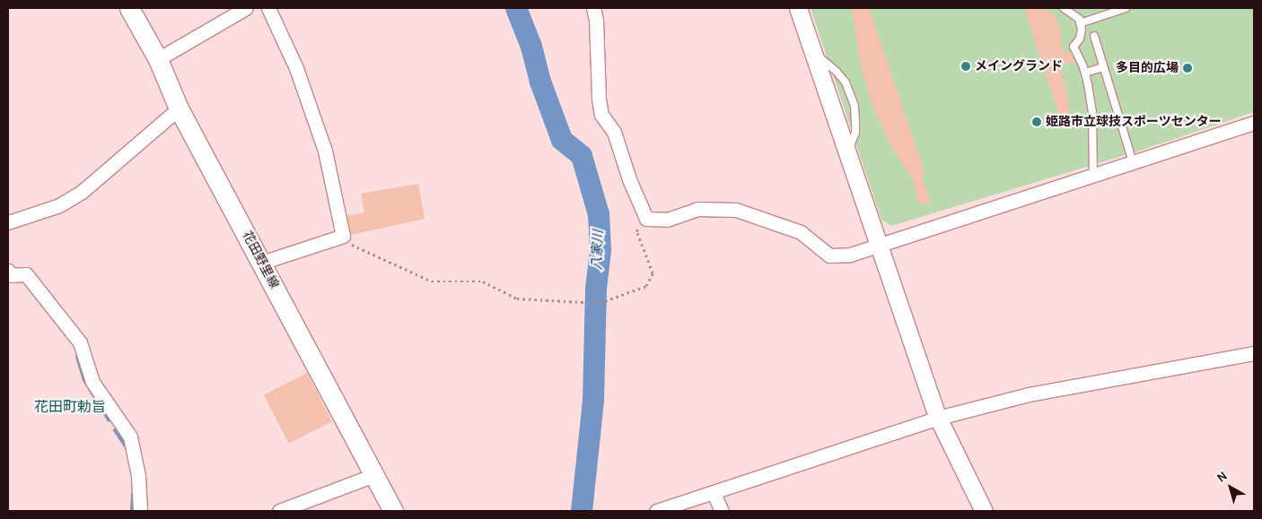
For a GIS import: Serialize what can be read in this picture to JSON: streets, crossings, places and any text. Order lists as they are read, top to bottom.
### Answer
{
  "streets": {
    "main road": ["花田野里線"]
  },
  "districts": ["花田町勅旨"],
  "water": ["八家川"],
  "places": ["メイングランド", "多目的広場", "姫路市立球技スポーツセンター"],
  "north": "top left"
}
